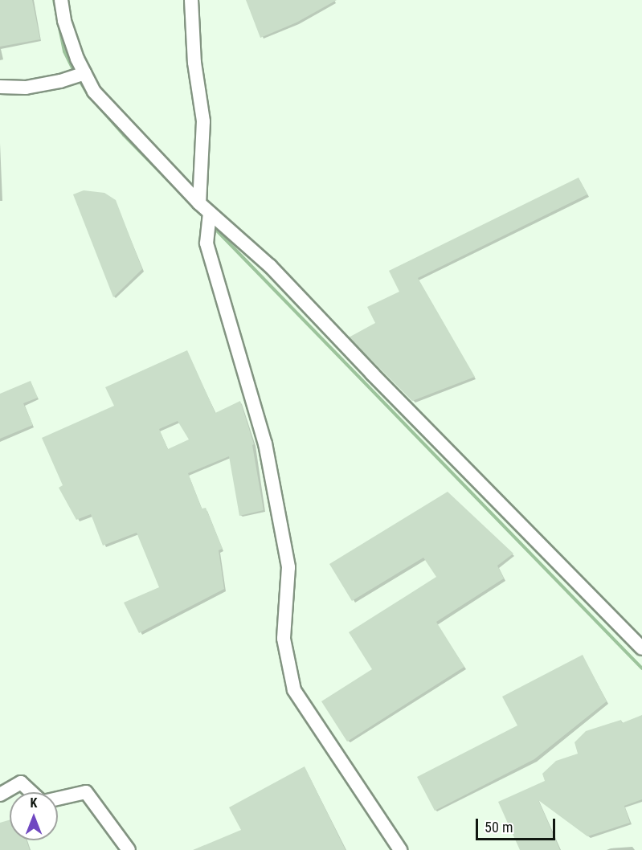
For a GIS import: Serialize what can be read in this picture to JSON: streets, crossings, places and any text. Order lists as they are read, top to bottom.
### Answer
{
  "scale_bar": "50 m",
  "north": "top"
}
